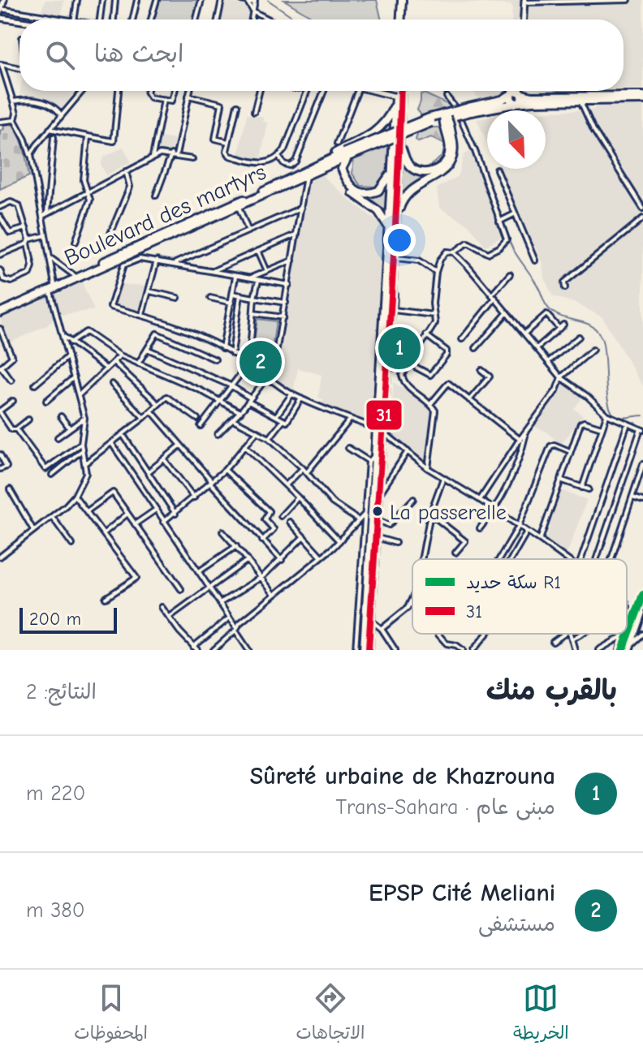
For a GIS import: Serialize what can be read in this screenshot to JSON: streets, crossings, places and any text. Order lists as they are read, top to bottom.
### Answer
{
  "streets": {
    "highway": ["Boulevard des martyrs"]
  },
  "places": ["La passerelle"],
  "lines": ["transit line 31", "rail line R1"],
  "legend": ["سكة حديد R1", "31"],
  "scale_bar": "200 m",
  "north": "bottom right",
  "page": {
    "search": "ابحث هنا",
    "pins": ["1", "2"],
    "scale": "200 m",
    "heading": ["بالقرب منك", "النتائج: 2"],
    "list": [
      {
        "mark": "1",
        "name": "Sûreté urbaine de Khazrouna",
        "note": "مبنى عام · Trans-Sahara",
        "value": "220 m"
      },
      {
        "mark": "2",
        "name": "EPSP Cité Meliani",
        "note": "مستشفى",
        "value": "380 m"
      }
    ],
    "nav": ["الخريطة", "الاتجاهات", "المحفوظات"]
  }
}
